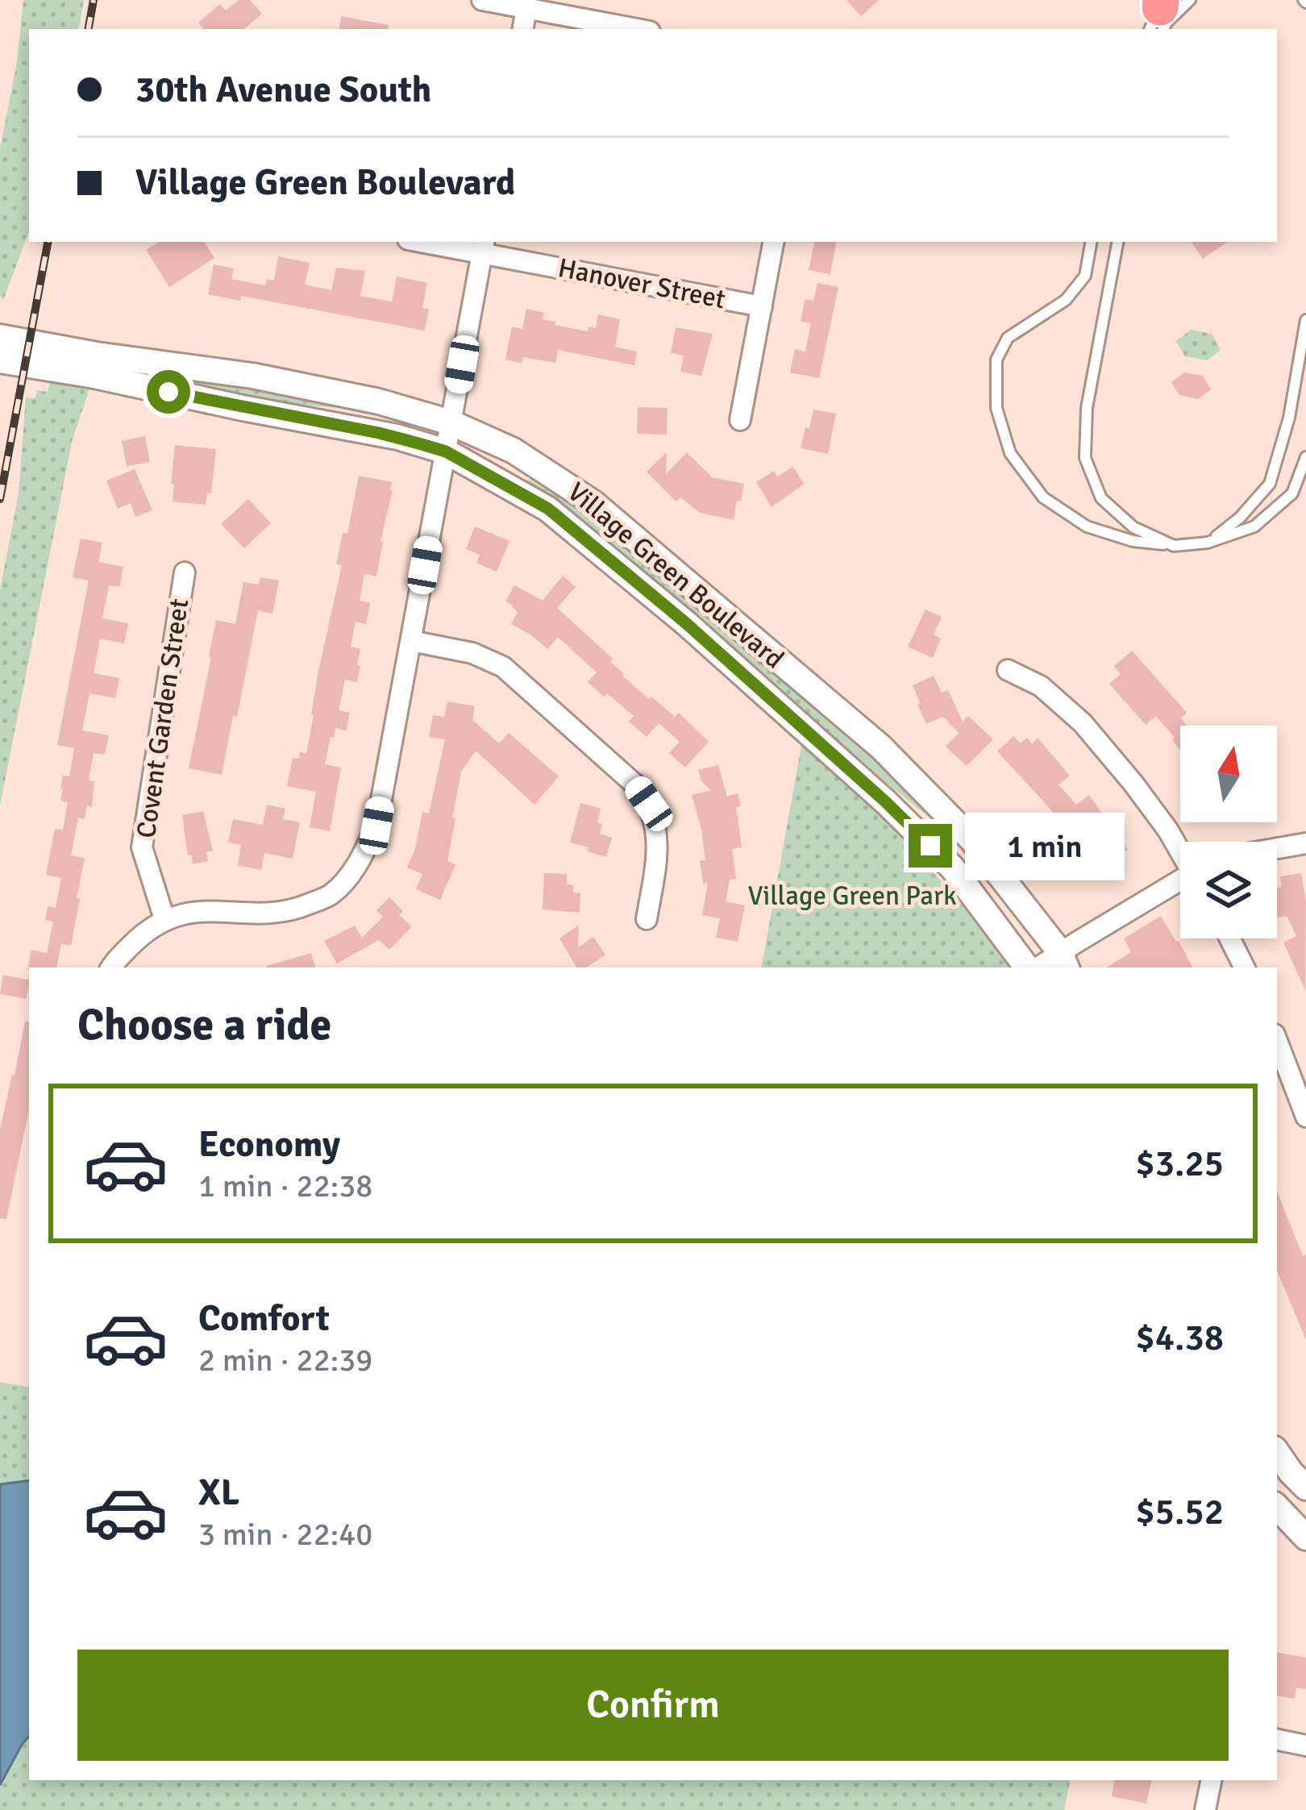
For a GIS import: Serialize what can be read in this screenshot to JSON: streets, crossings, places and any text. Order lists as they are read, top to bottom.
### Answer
{
  "streets": {
    "street": ["Hanover Street", "Village Green Boulevard", "Covent Garden Street"]
  },
  "parks": ["Village Green Park"],
  "north": "top",
  "page": {
    "banner": ["30th Avenue South", "Village Green Boulevard"],
    "bubble": "1 min",
    "heading": "Choose a ride",
    "list": [
      {
        "name": "Economy",
        "note": "1 min · 22:38",
        "value": "$3.25"
      },
      {
        "name": "Comfort",
        "note": "2 min · 22:39",
        "value": "$4.38"
      },
      {
        "name": "XL",
        "note": "3 min · 22:40",
        "value": "$5.52"
      }
    ],
    "buttons": "Confirm"
  }
}
